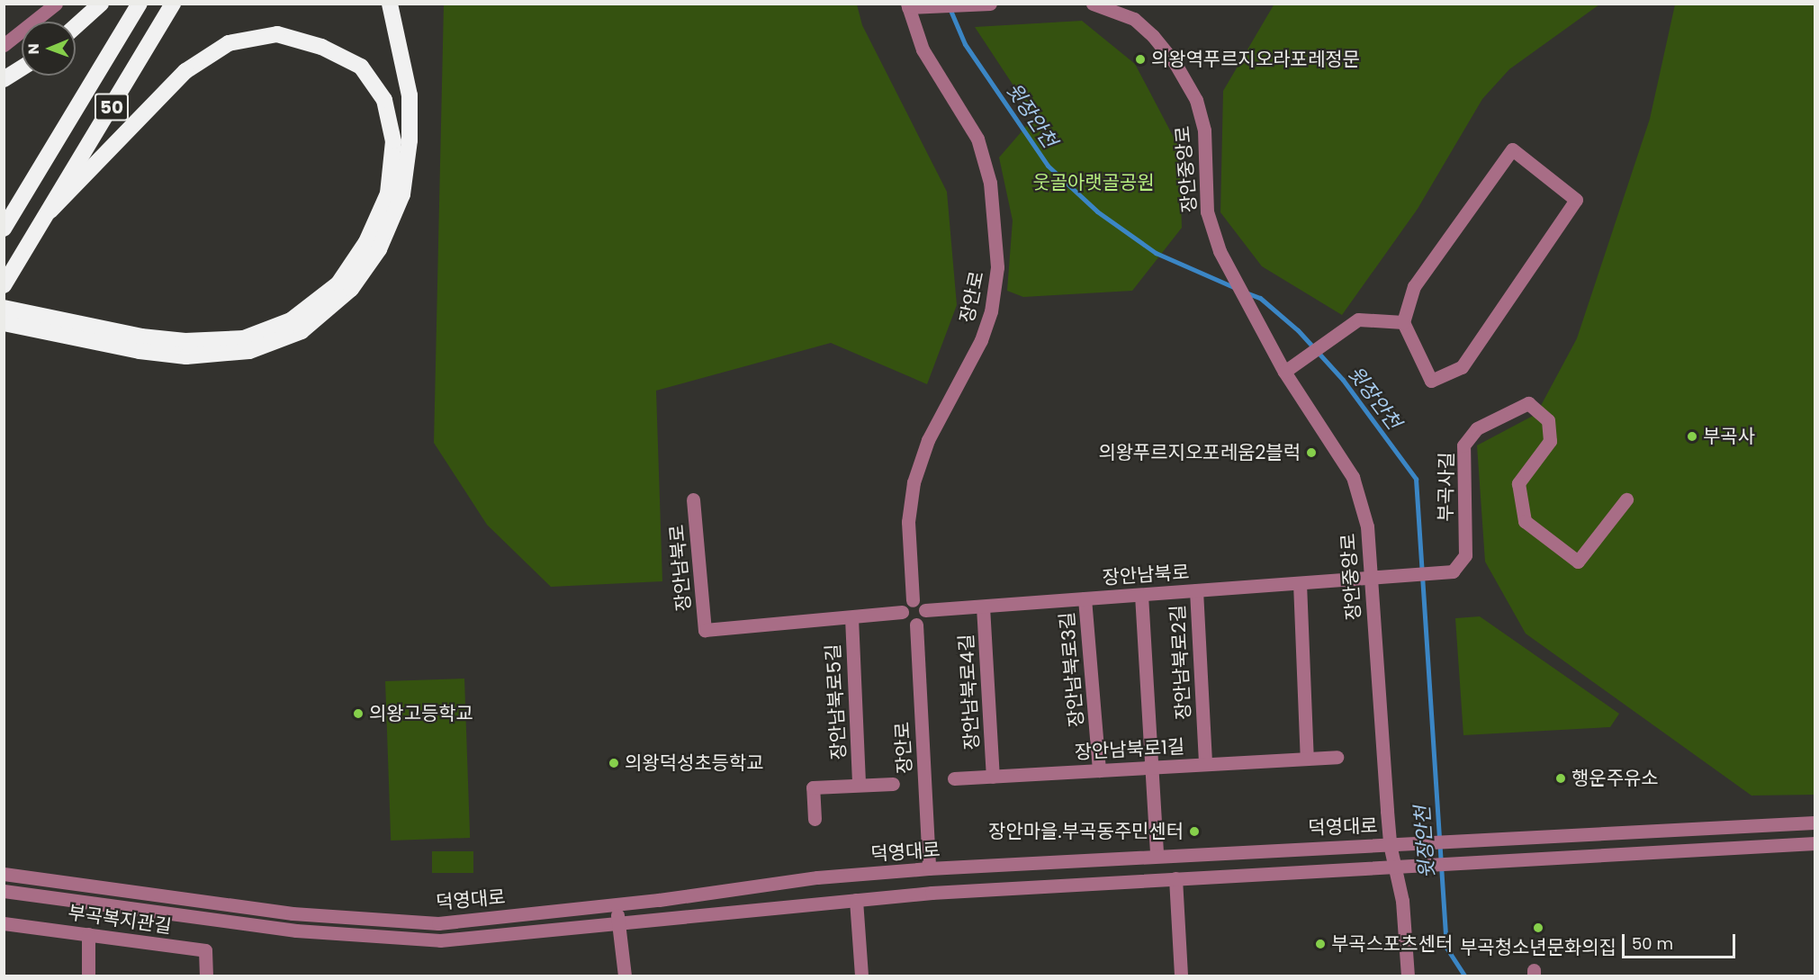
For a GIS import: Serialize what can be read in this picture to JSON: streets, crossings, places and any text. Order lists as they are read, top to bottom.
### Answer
{
  "streets": {
    "highway": ["50"],
    "street": [
      "장안중앙로",
      "장안로",
      "부곡사길",
      "장안남북로",
      "장안남북로2길",
      "장안남북로3길",
      "장안남북로4길",
      "장안남북로5길",
      "장안남북로1길",
      "덕영대로",
      "부곡복지관길"
    ]
  },
  "crossings": [
    ["장안중앙로", "부곡사길"],
    ["장안중앙로", "장안남북로"],
    ["장안중앙로", "덕영대로"],
    ["장안로", "장안남북로"],
    ["장안로", "덕영대로"],
    ["부곡사길", "장안남북로"],
    ["장안남북로", "장안남북로2길"],
    ["장안남북로", "장안남북로3길"],
    ["장안남북로", "장안남북로4길"],
    ["장안남북로", "장안남북로5길"],
    ["장안남북로2길", "장안남북로1길"],
    ["장안남북로3길", "장안남북로1길"],
    ["장안남북로4길", "장안남북로1길"]
  ],
  "water": ["윗장안천"],
  "parks": ["웃골아랫골공원"],
  "places": [
    "의왕역푸르지오라포레정문",
    "부곡사",
    "의왕푸르지오포레움2블럭",
    "의왕고등학교",
    "의왕덕성초등학교",
    "행운주유소",
    "장안마을.부곡동주민센터",
    "부곡청소년문화의집",
    "부곡스포츠센터"
  ],
  "scale_bar": "50 m",
  "north": "left"
}
